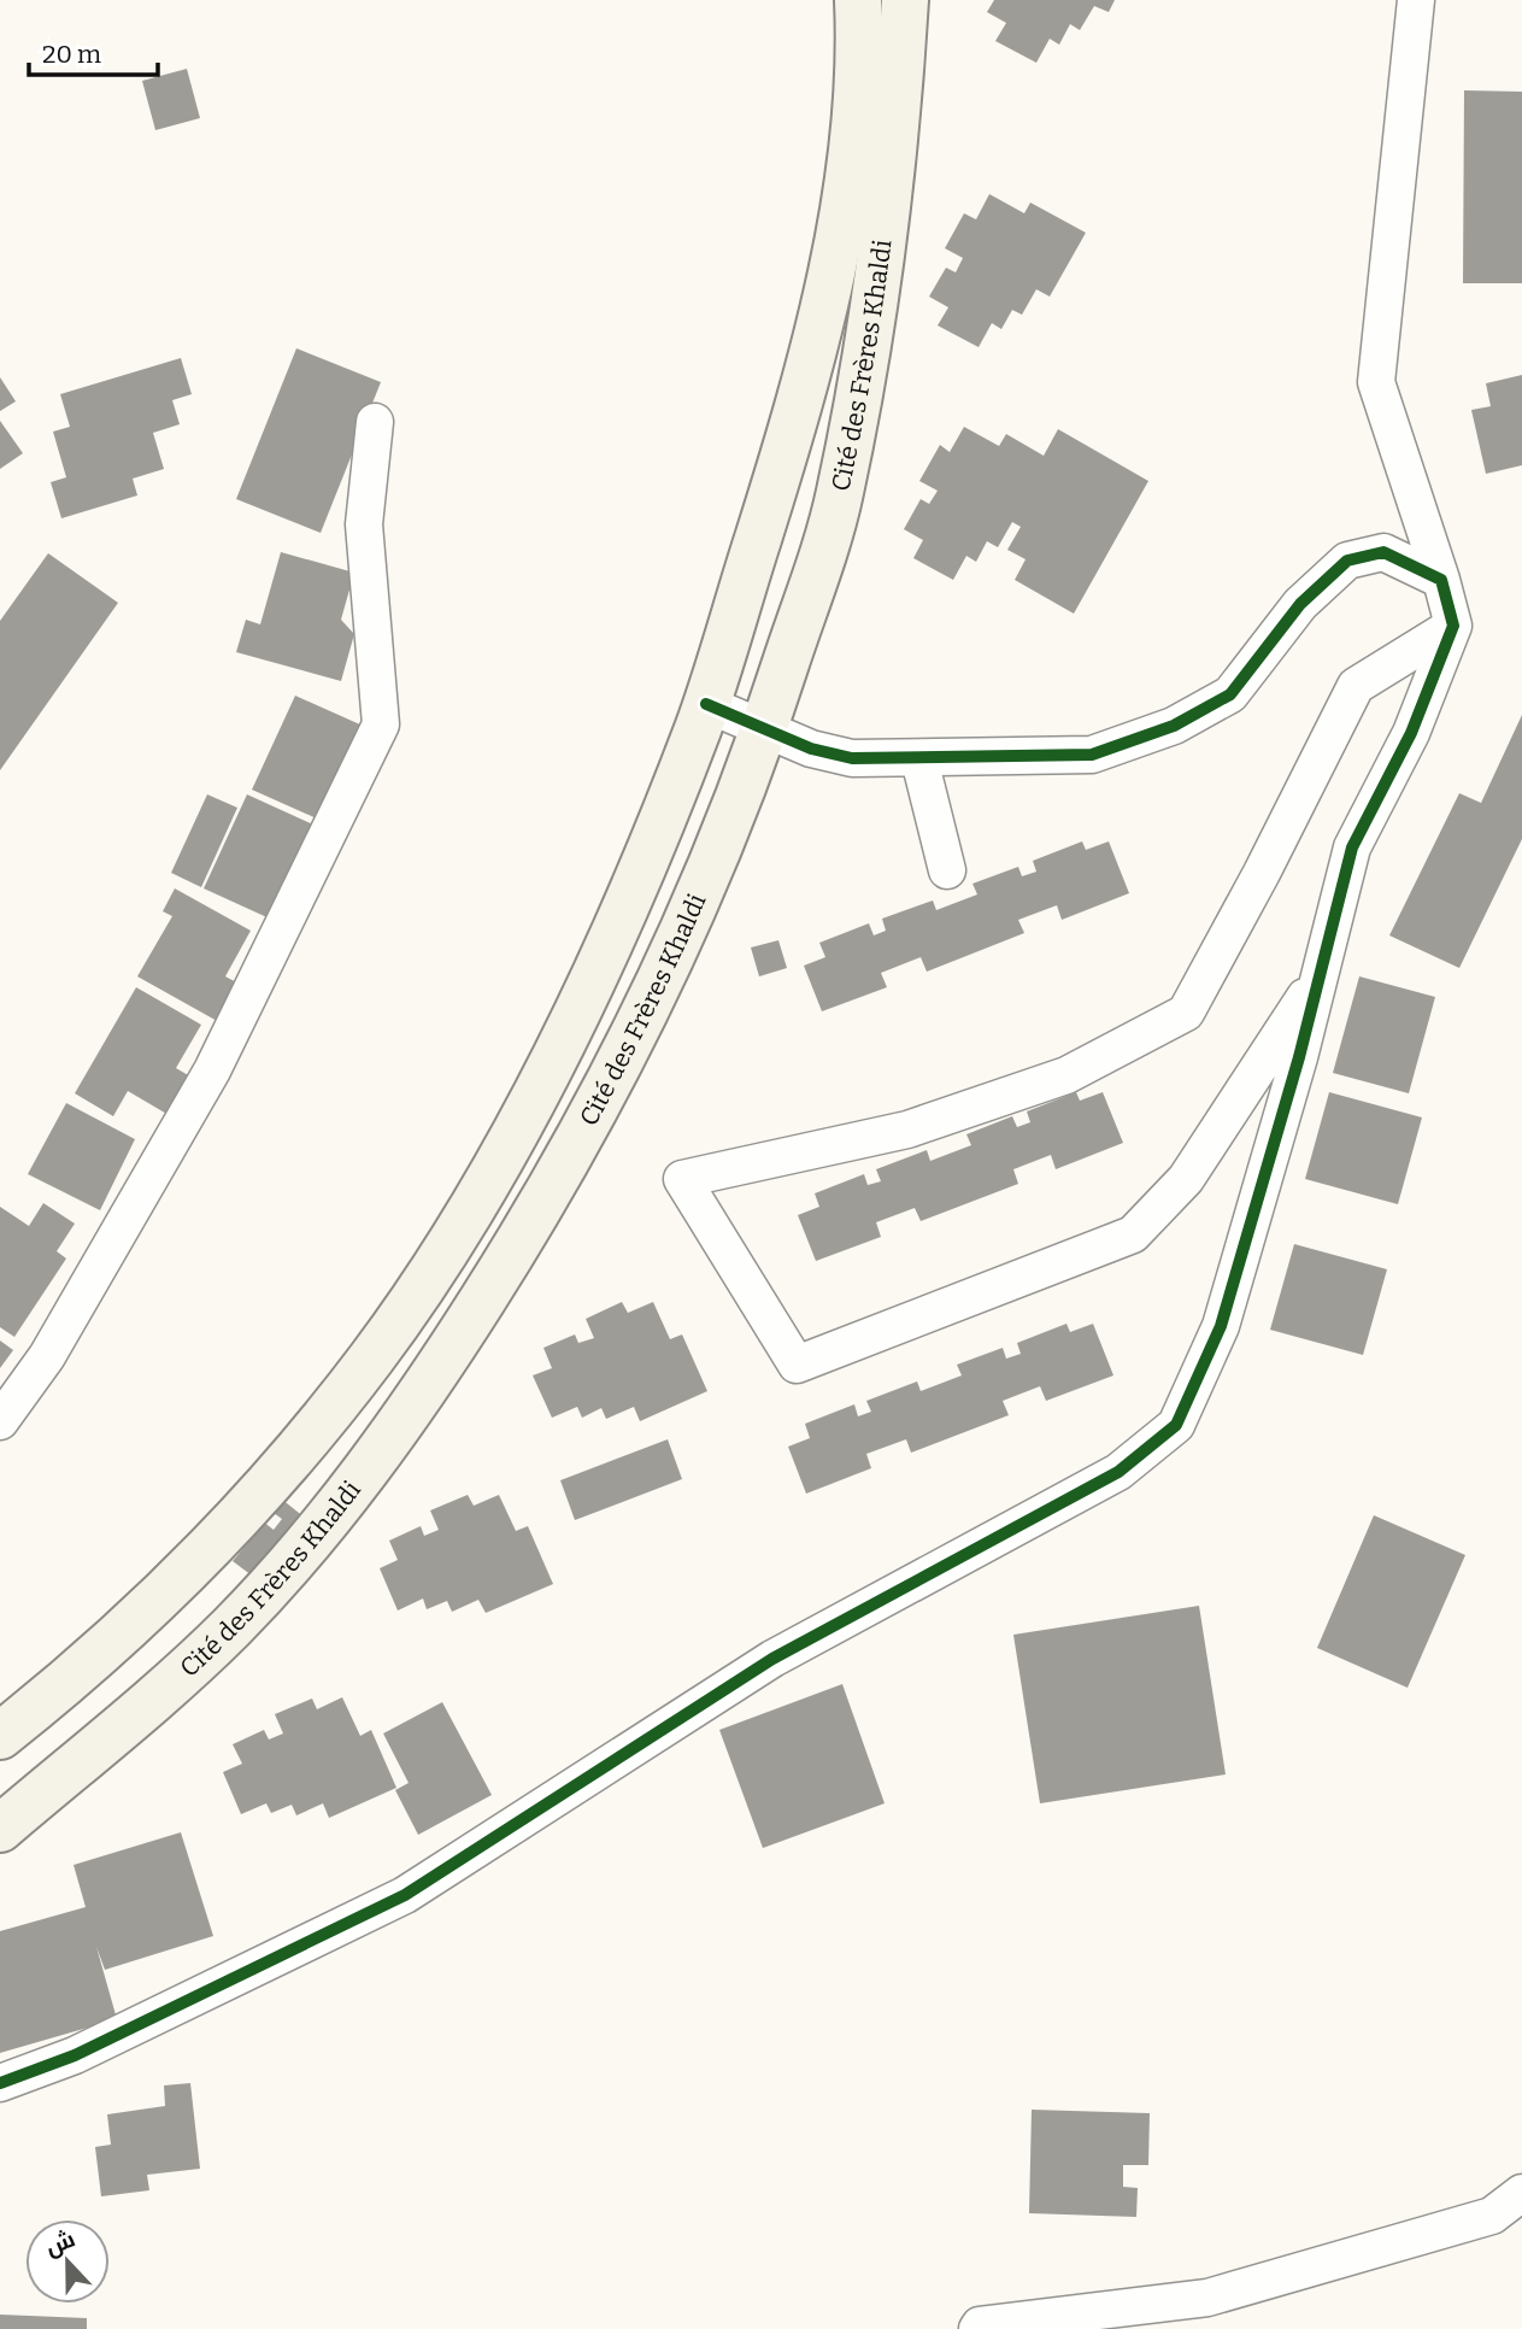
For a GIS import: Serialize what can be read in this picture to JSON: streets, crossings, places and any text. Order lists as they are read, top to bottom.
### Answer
{
  "streets": {
    "main road": ["Cité des Frères Khaldi"]
  },
  "scale_bar": "20 m",
  "north": "top"
}
